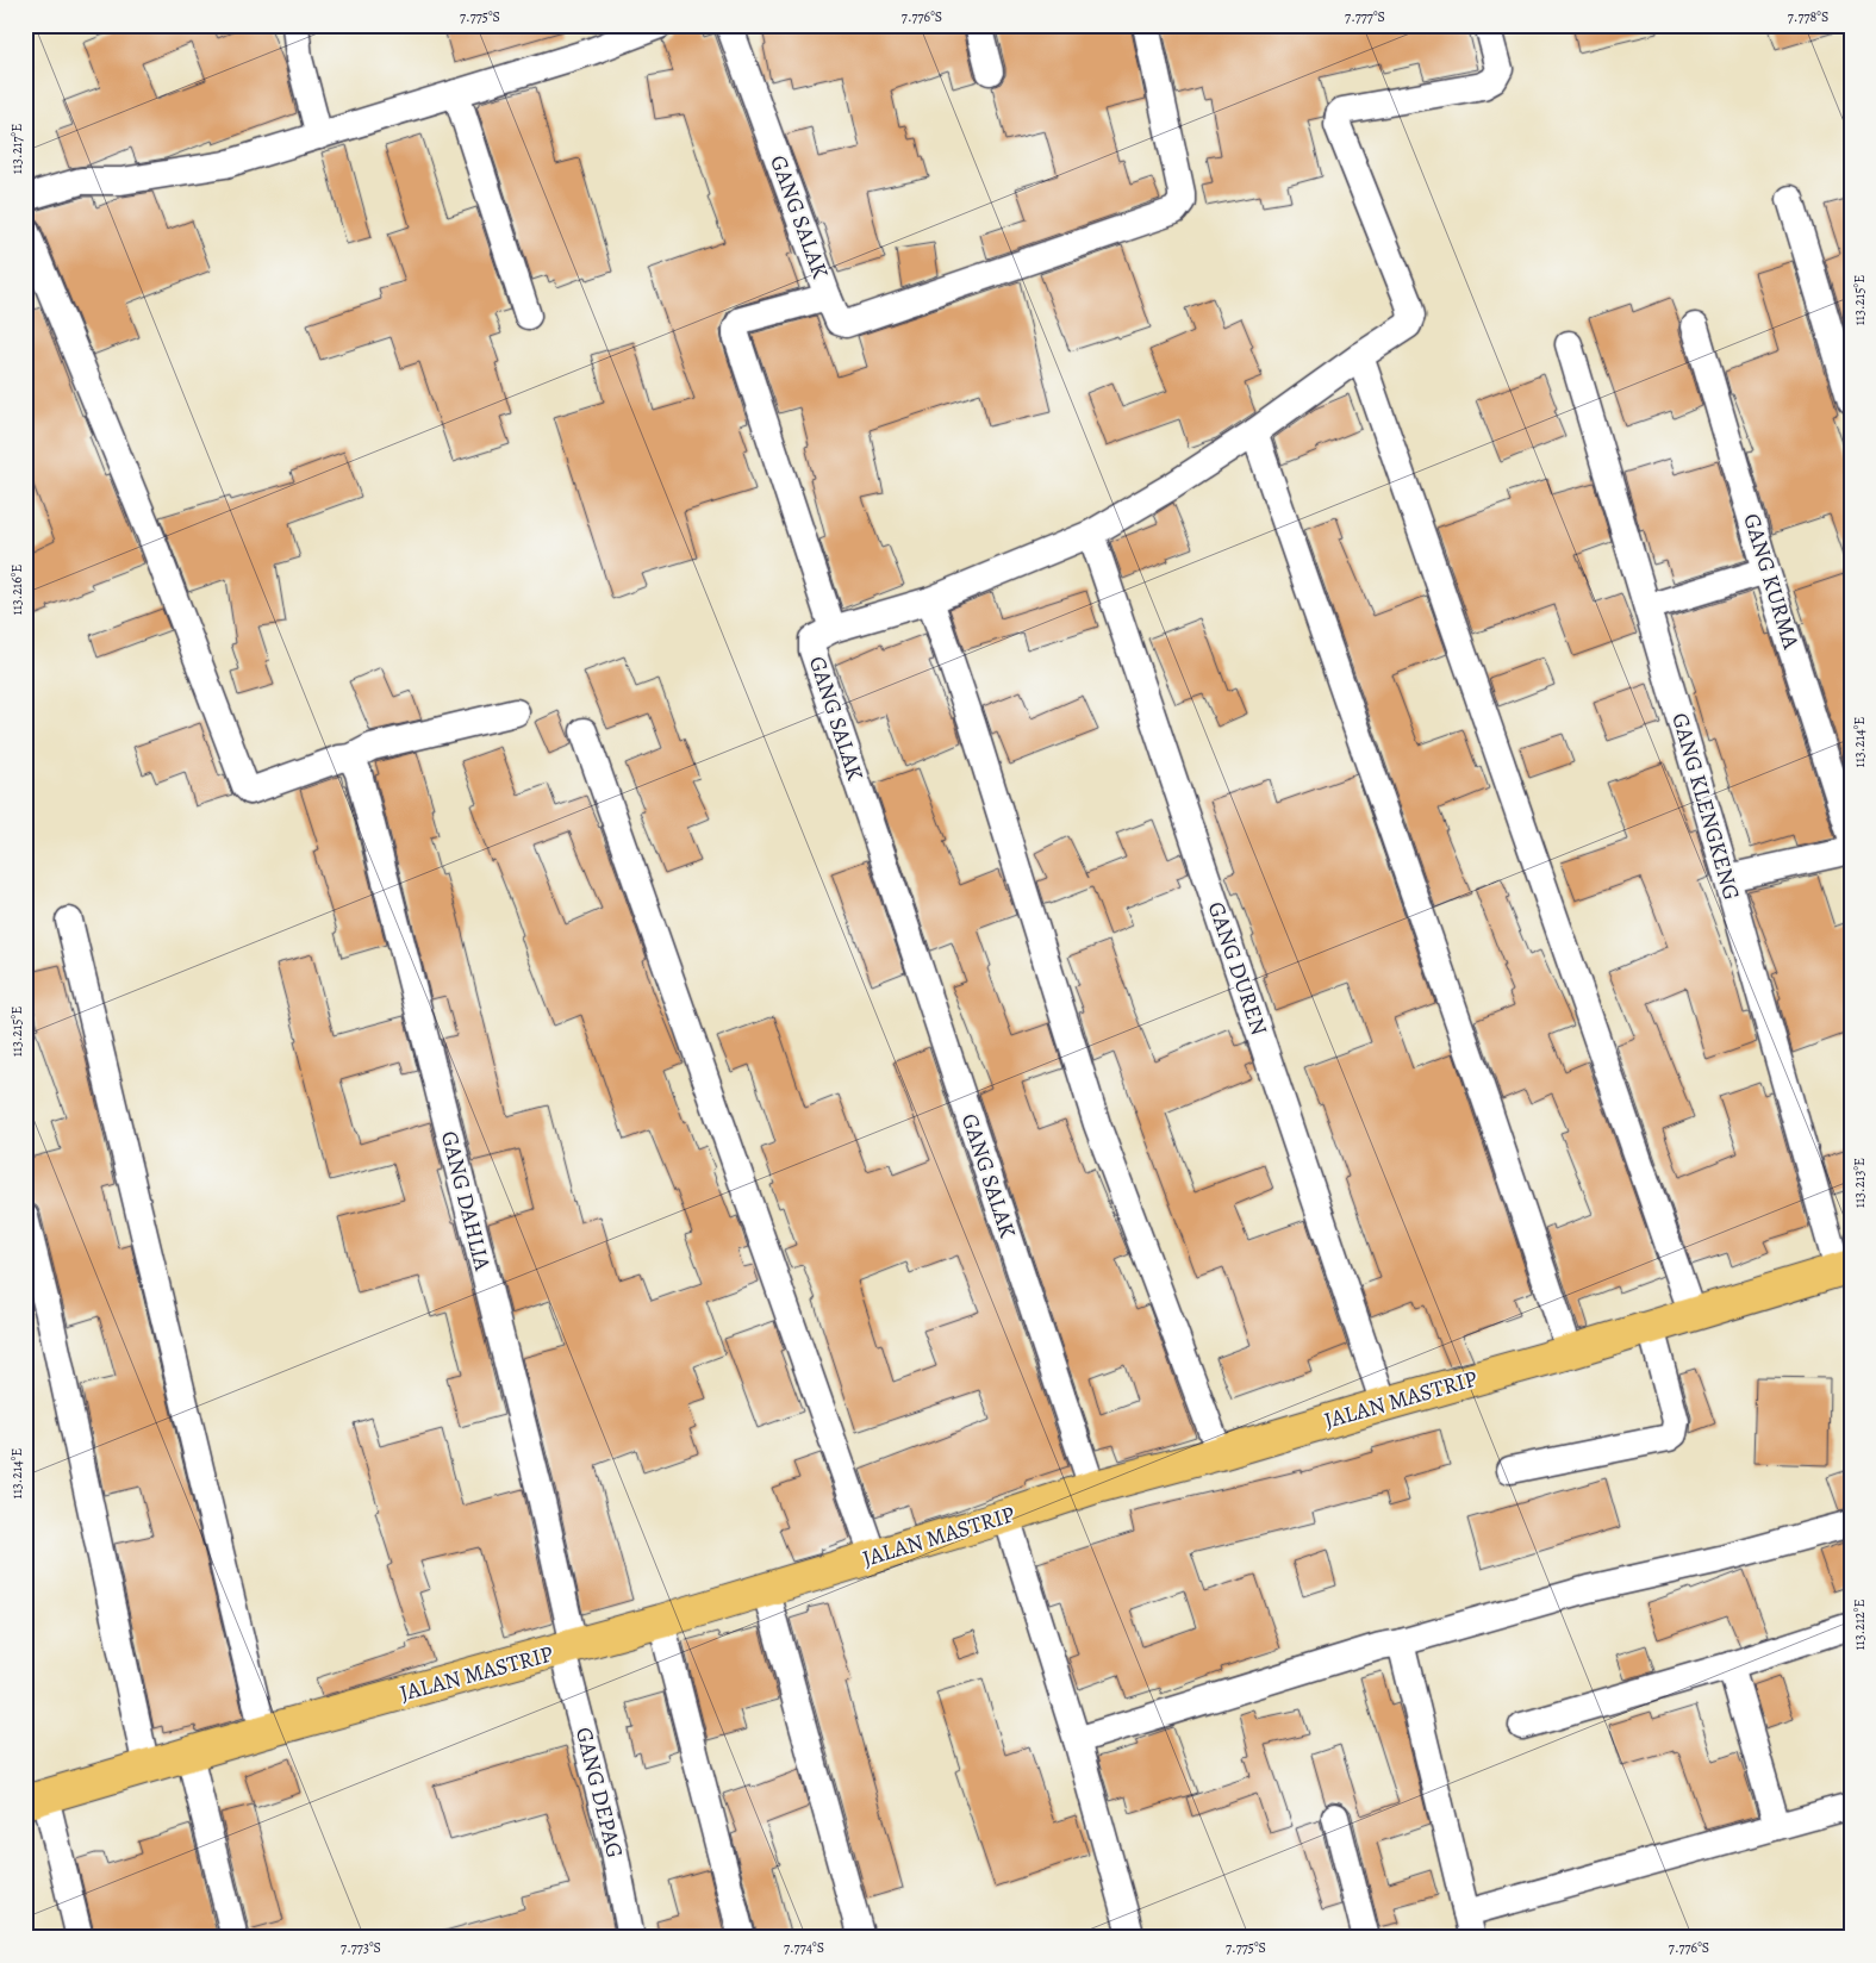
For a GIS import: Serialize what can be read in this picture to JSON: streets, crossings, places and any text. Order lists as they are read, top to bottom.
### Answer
{
  "streets": {
    "main road": ["JALAN MASTRIP"],
    "street": [
      "GANG SALAK",
      "GANG KURMA",
      "GANG KLENGKENG",
      "GANG DUREN",
      "GANG DAHLIA",
      "GANG DEPAG"
    ]
  },
  "crossings": [
    ["GANG SALAK", "JALAN MASTRIP"],
    ["GANG KLENGKENG", "JALAN MASTRIP"],
    ["GANG DUREN", "JALAN MASTRIP"],
    ["GANG DAHLIA", "JALAN MASTRIP"],
    ["GANG DAHLIA", "GANG DEPAG"],
    ["JALAN MASTRIP", "GANG DEPAG"]
  ],
  "coordinates": [
    "7.775°S",
    "7.776°S",
    "7.777°S",
    "7.778°S",
    "113.217°E",
    "113.215°E",
    "113.216°E",
    "113.214°E",
    "113.213°E",
    "113.212°E",
    "7.773°S",
    "7.774°S"
  ]
}
